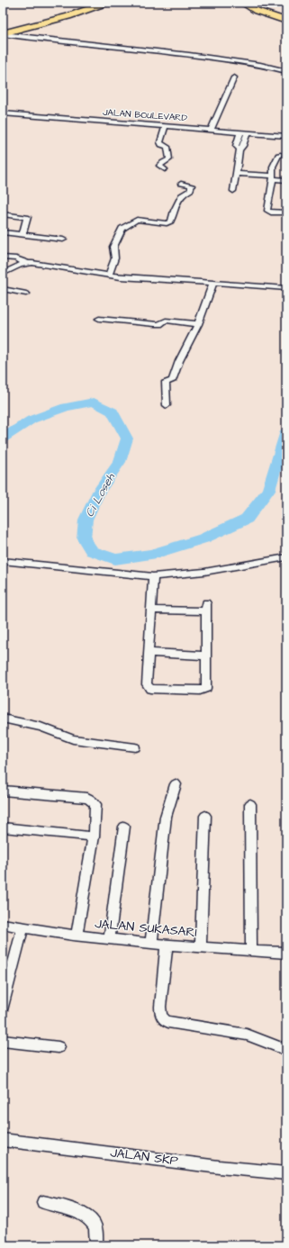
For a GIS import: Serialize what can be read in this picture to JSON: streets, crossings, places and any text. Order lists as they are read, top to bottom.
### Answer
{
  "streets": {
    "street": ["JALAN BOULEVARD", "JALAN SUKASARI", "JALAN SKP"]
  },
  "water": ["Ci Loseh"]
}
